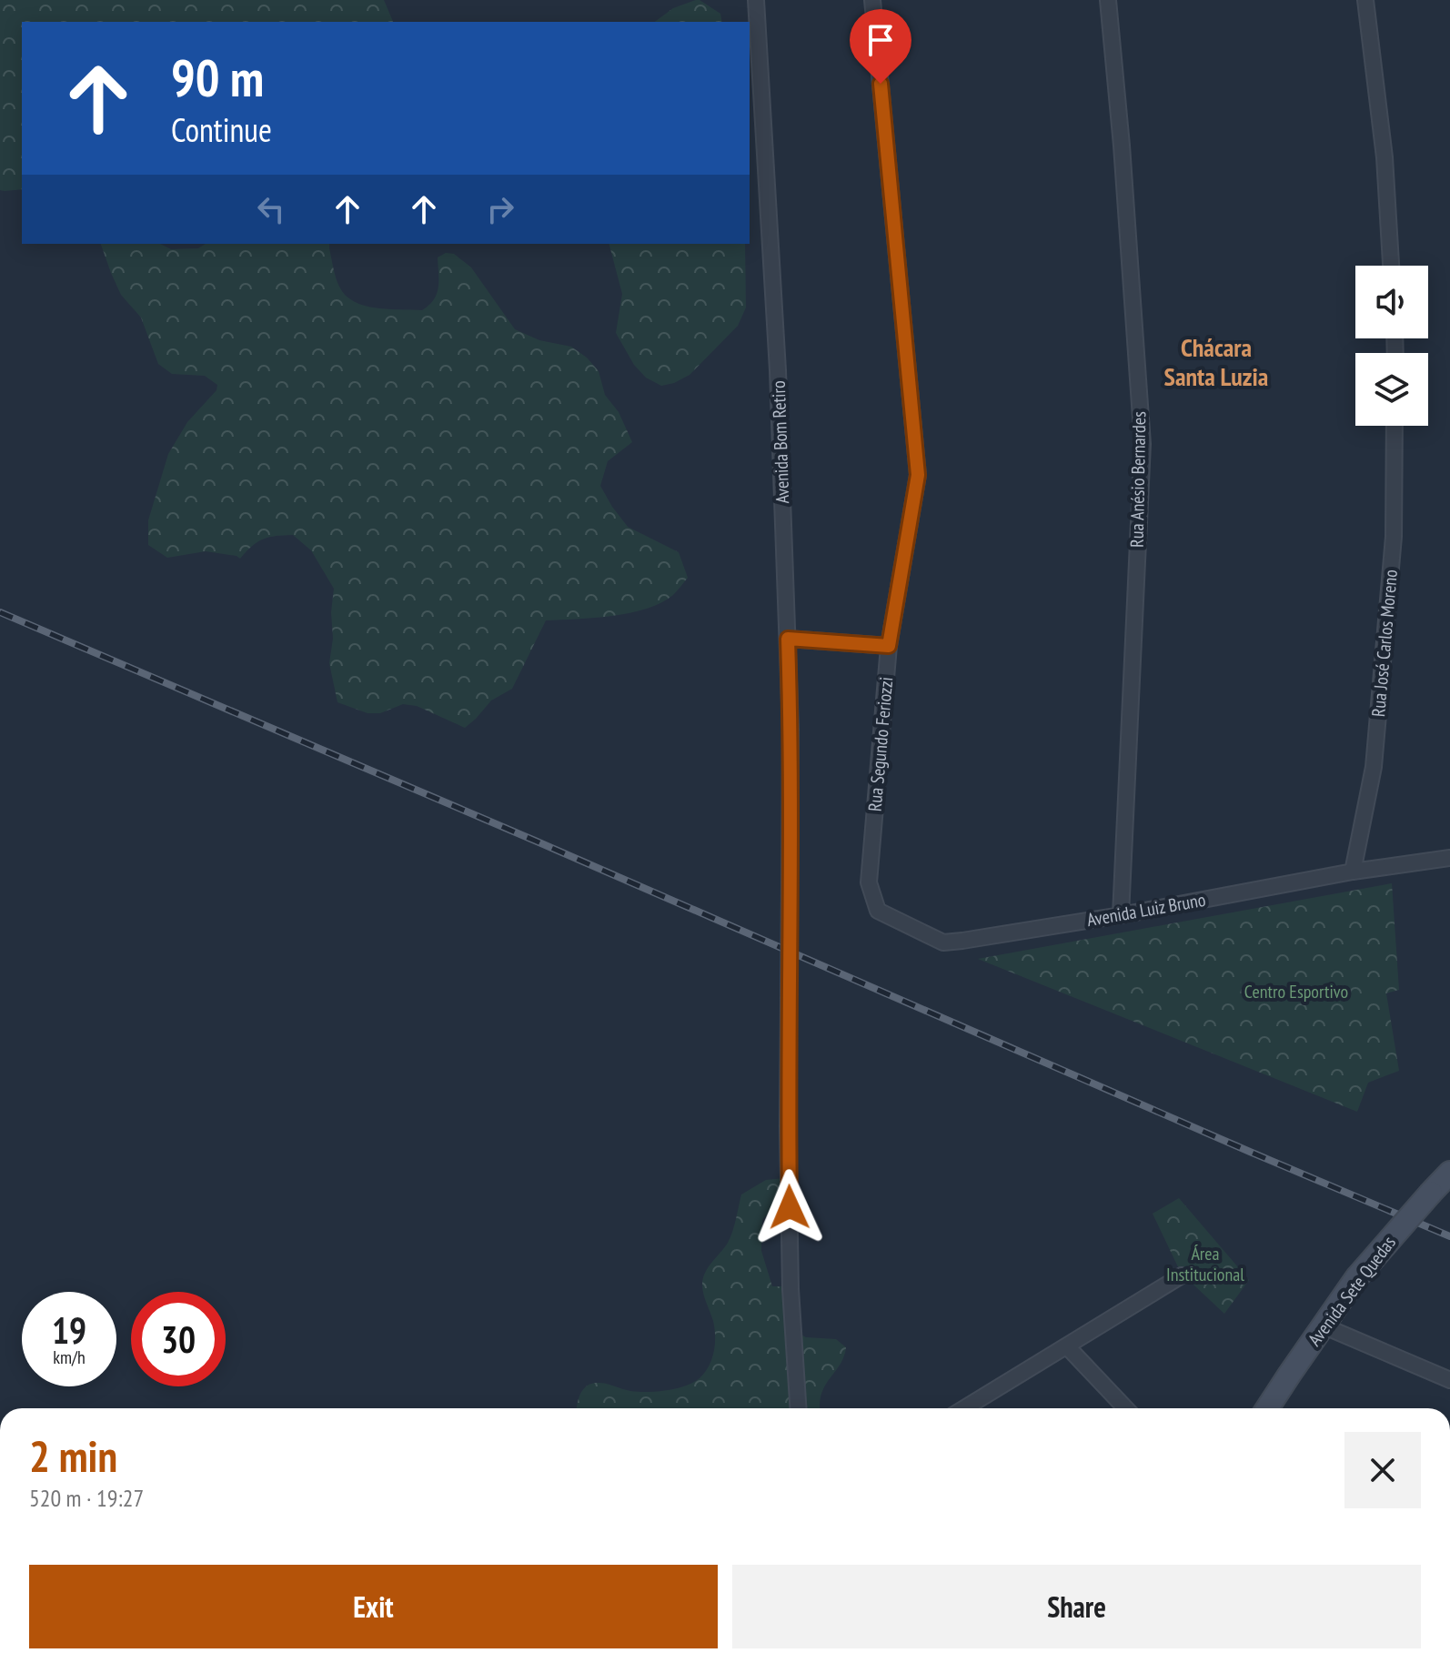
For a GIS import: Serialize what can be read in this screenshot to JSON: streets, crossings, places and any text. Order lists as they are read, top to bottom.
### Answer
{
  "streets": {
    "street": [
      "Avenida Bom Retiro",
      "Rua Anésio Bernardes",
      "Rua José Carlos Moreno",
      "Rua Segundo Feriozzi",
      "Avenida Luiz Bruno",
      "Avenida Sete Quedas"
    ]
  },
  "crossings": [
    ["Rua Anésio Bernardes", "Avenida Luiz Bruno"],
    ["Rua José Carlos Moreno", "Avenida Luiz Bruno"],
    ["Rua Segundo Feriozzi", "Avenida Luiz Bruno"]
  ],
  "districts": ["Chácara Santa Luzia"],
  "parks": ["Centro Esportivo", "Área Institucional"],
  "page": {
    "turn": ["90 m", "Continue"],
    "speed": "19 km/h",
    "limit": "30",
    "heading": ["2 min", "520 m · 19:27"],
    "buttons": ["Exit", "Share"]
  }
}
